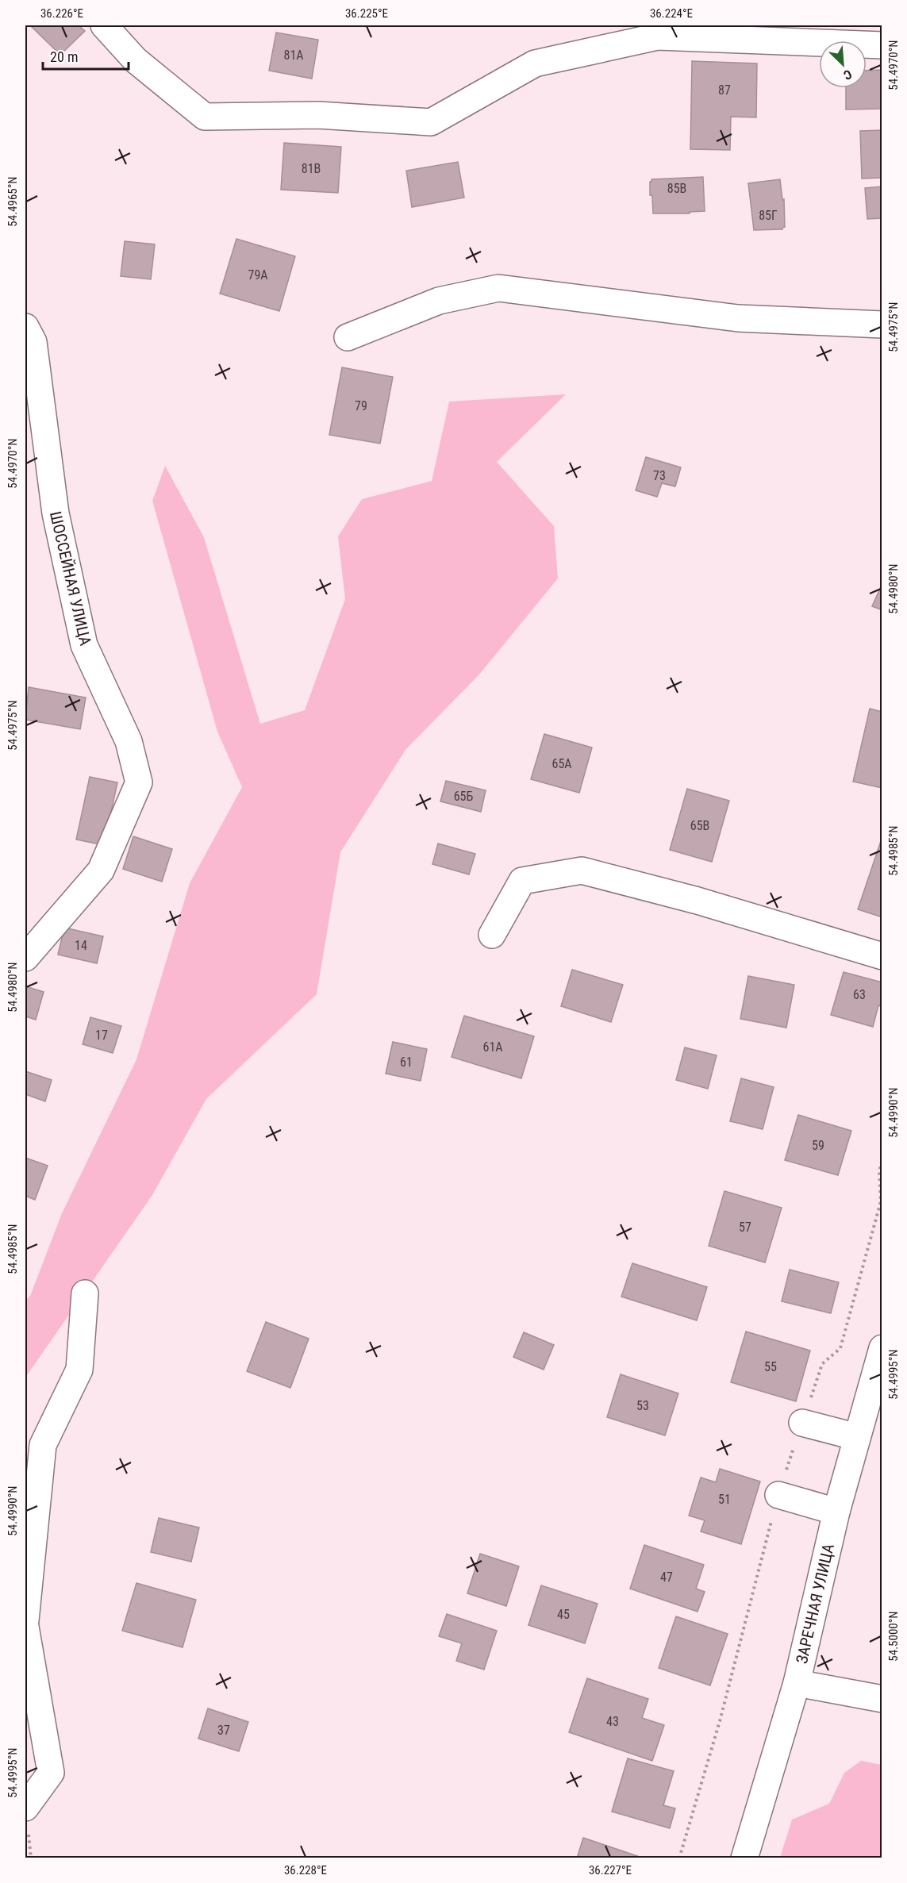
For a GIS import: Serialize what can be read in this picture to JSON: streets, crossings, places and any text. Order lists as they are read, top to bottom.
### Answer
{
  "streets": {
    "street": ["ШОССЕЙНАЯ УЛИЦА", "ЗАРЕЧНАЯ УЛИЦА"]
  },
  "house_numbers": [
    "81А",
    "87",
    "81В",
    "85В",
    "85Г",
    "79А",
    "79",
    "73",
    "65А",
    "65Б",
    "65В",
    "14",
    "63",
    "17",
    "61А",
    "61",
    "59",
    "57",
    "55",
    "53",
    "51",
    "47",
    "45",
    "43",
    "37"
  ],
  "scale_bar": "20 m",
  "north": "bottom right",
  "coordinates": [
    "36.226°E",
    "36.225°E",
    "36.224°E",
    "54.4970°N",
    "54.4965°N",
    "54.4975°N",
    "54.4980°N",
    "54.4985°N",
    "54.4990°N",
    "54.4995°N",
    "54.5000°N",
    "36.228°E",
    "36.227°E"
  ]
}
